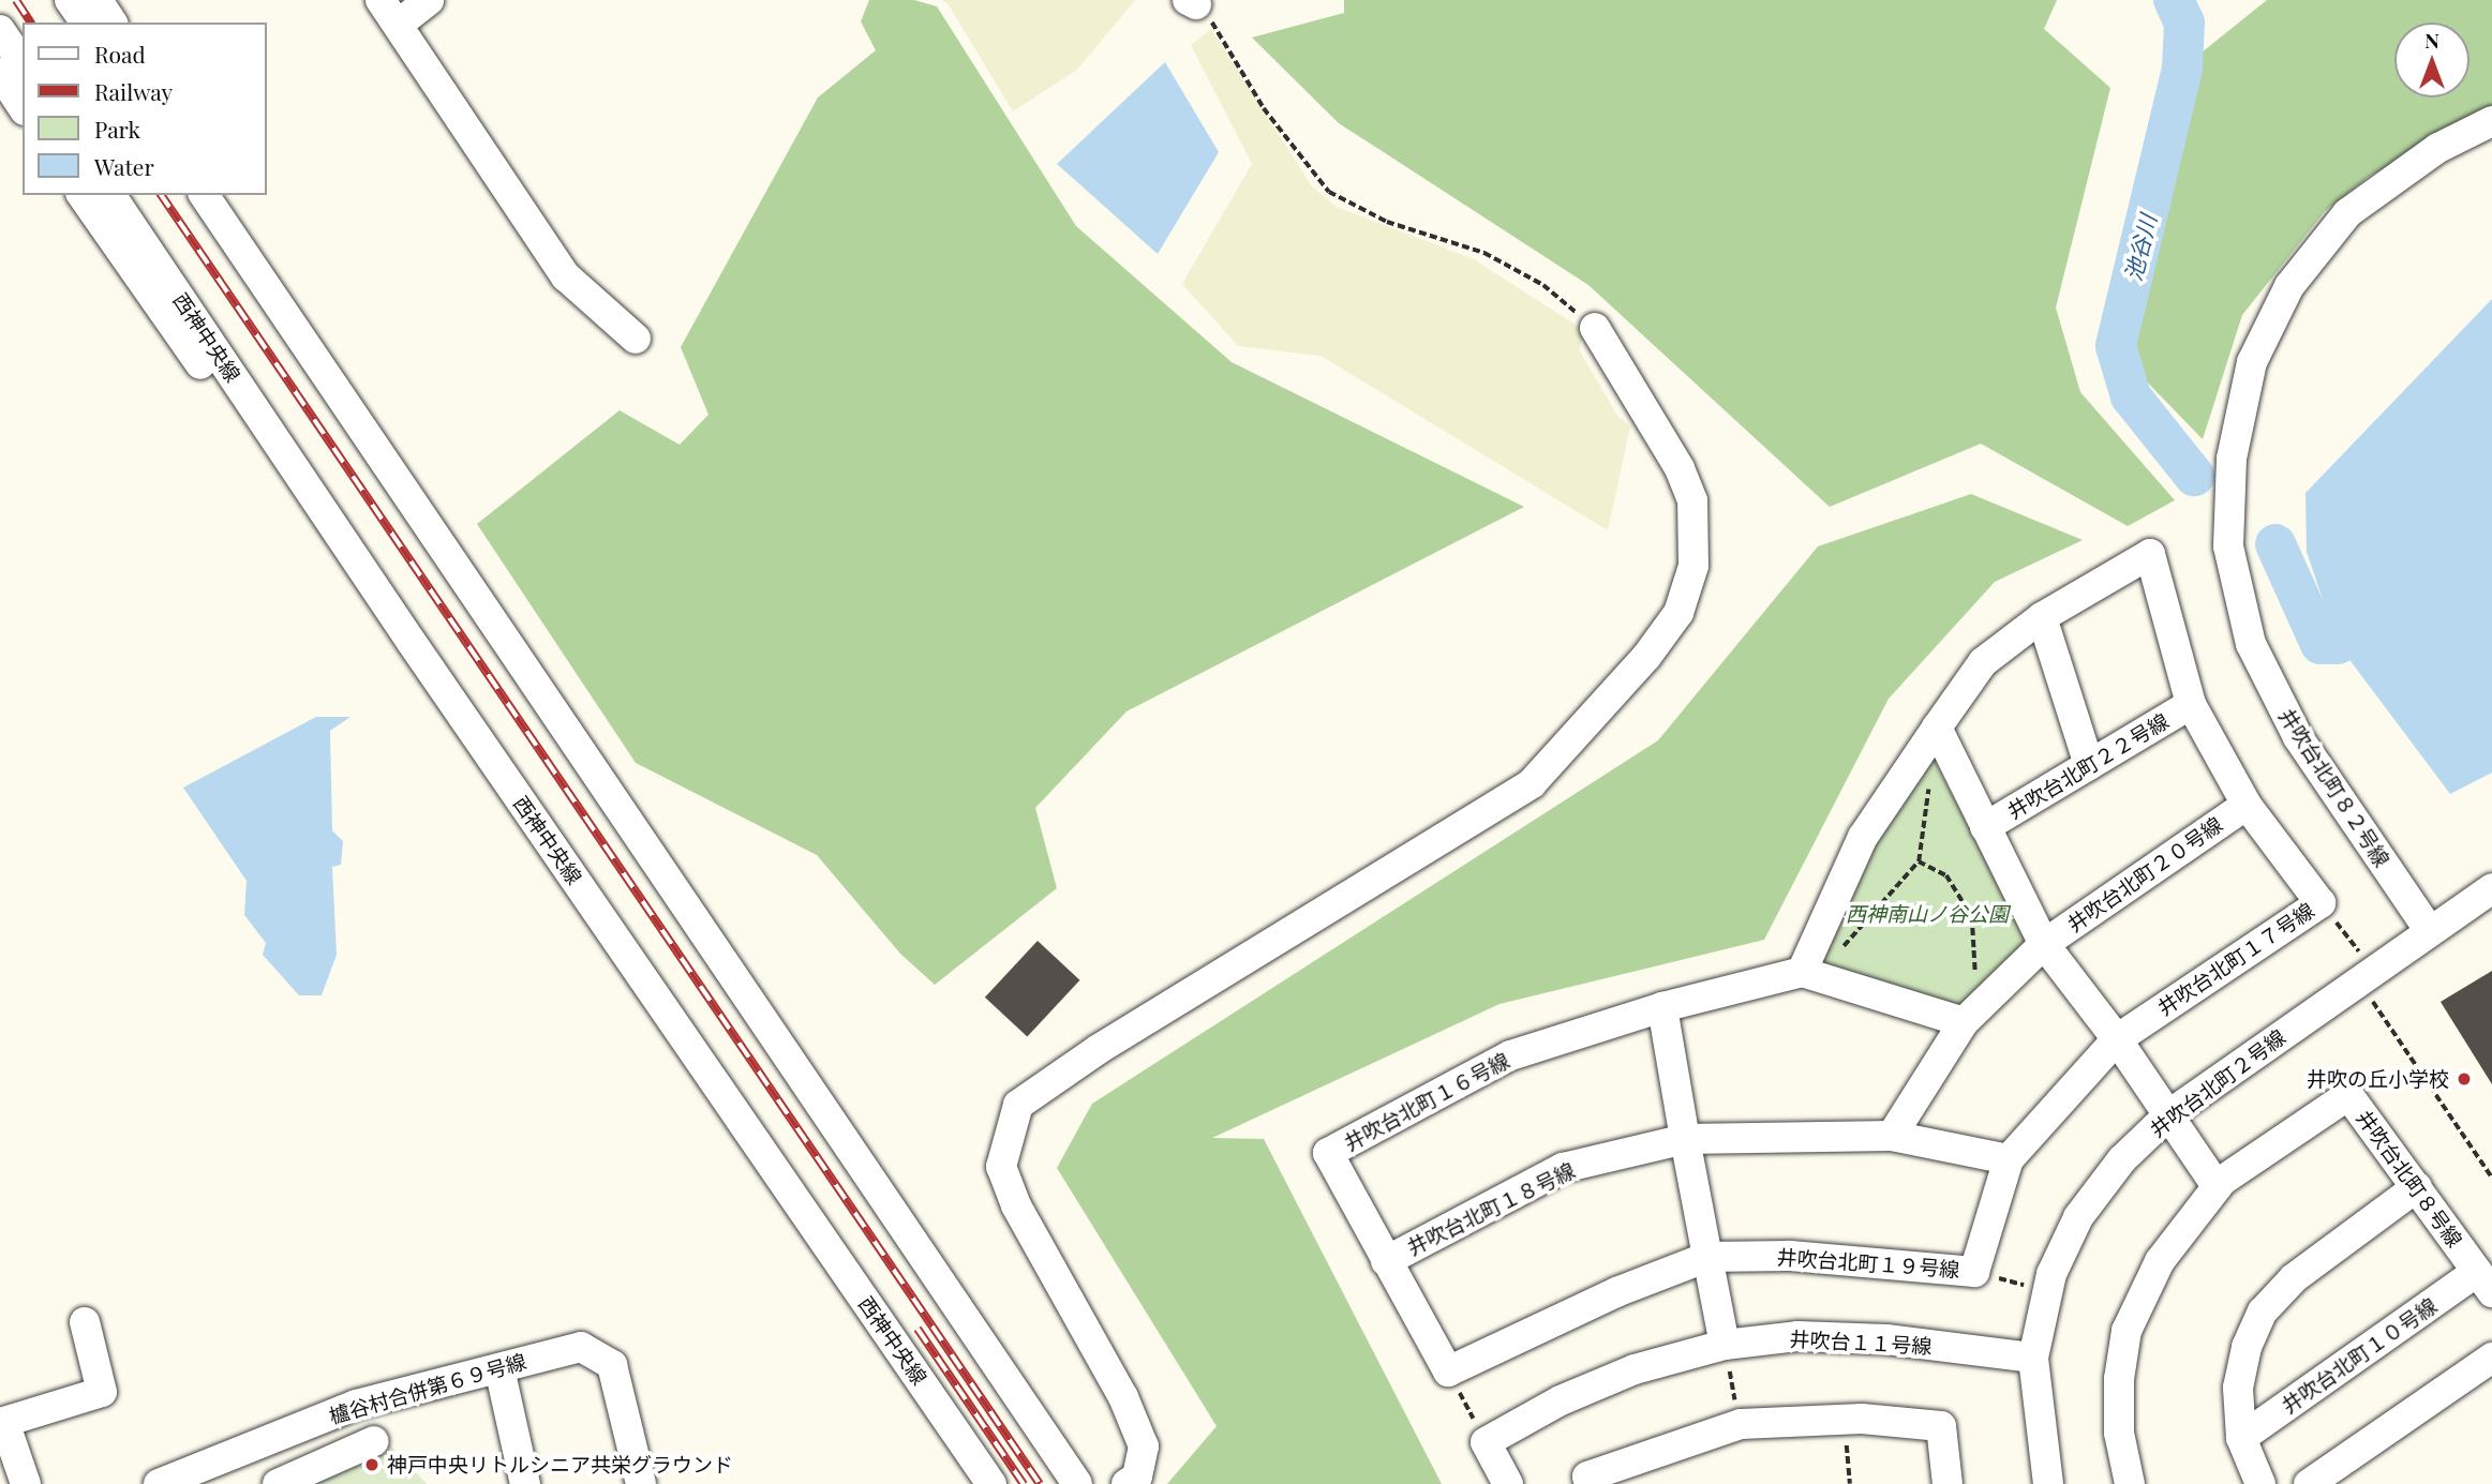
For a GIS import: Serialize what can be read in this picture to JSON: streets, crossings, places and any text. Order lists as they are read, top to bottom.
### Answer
{
  "streets": {
    "street": [
      "西神中央線",
      "井吹台北町２２号線",
      "井吹台北町８２号線",
      "井吹台北町２０号線",
      "井吹台北町１７号線",
      "井吹台北町２号線",
      "井吹台北町１６号線",
      "井吹台北町８号線",
      "井吹台北町１８号線",
      "井吹台北町１９号線",
      "井吹台１１号線",
      "井吹台北町１０号線",
      "櫨谷村合併第６９号線"
    ]
  },
  "crossings": [
    ["井吹台北町２２号線", "井吹台北町１７号線"],
    ["井吹台北町８２号線", "井吹台北町２号線"],
    ["井吹台北町２０号線", "井吹台北町１７号線"],
    ["井吹台北町２０号線", "井吹台北町１８号線"],
    ["井吹台北町１７号線", "井吹台北町１９号線"],
    ["井吹台北町２号線", "井吹台１１号線"],
    ["井吹台北町１６号線", "井吹台北町１８号線"],
    ["井吹台北町８号線", "井吹台北町１０号線"],
    ["井吹台北町１８号線", "井吹台北町１９号線"]
  ],
  "water": ["池谷川"],
  "parks": ["西神南山ノ谷公園"],
  "places": ["井吹の丘小学校", "神戸中央リトルシニア共栄グラウンド"],
  "legend": [
    "Road",
    "Railway",
    "Park",
    "Water"
  ],
  "north": "top"
}
